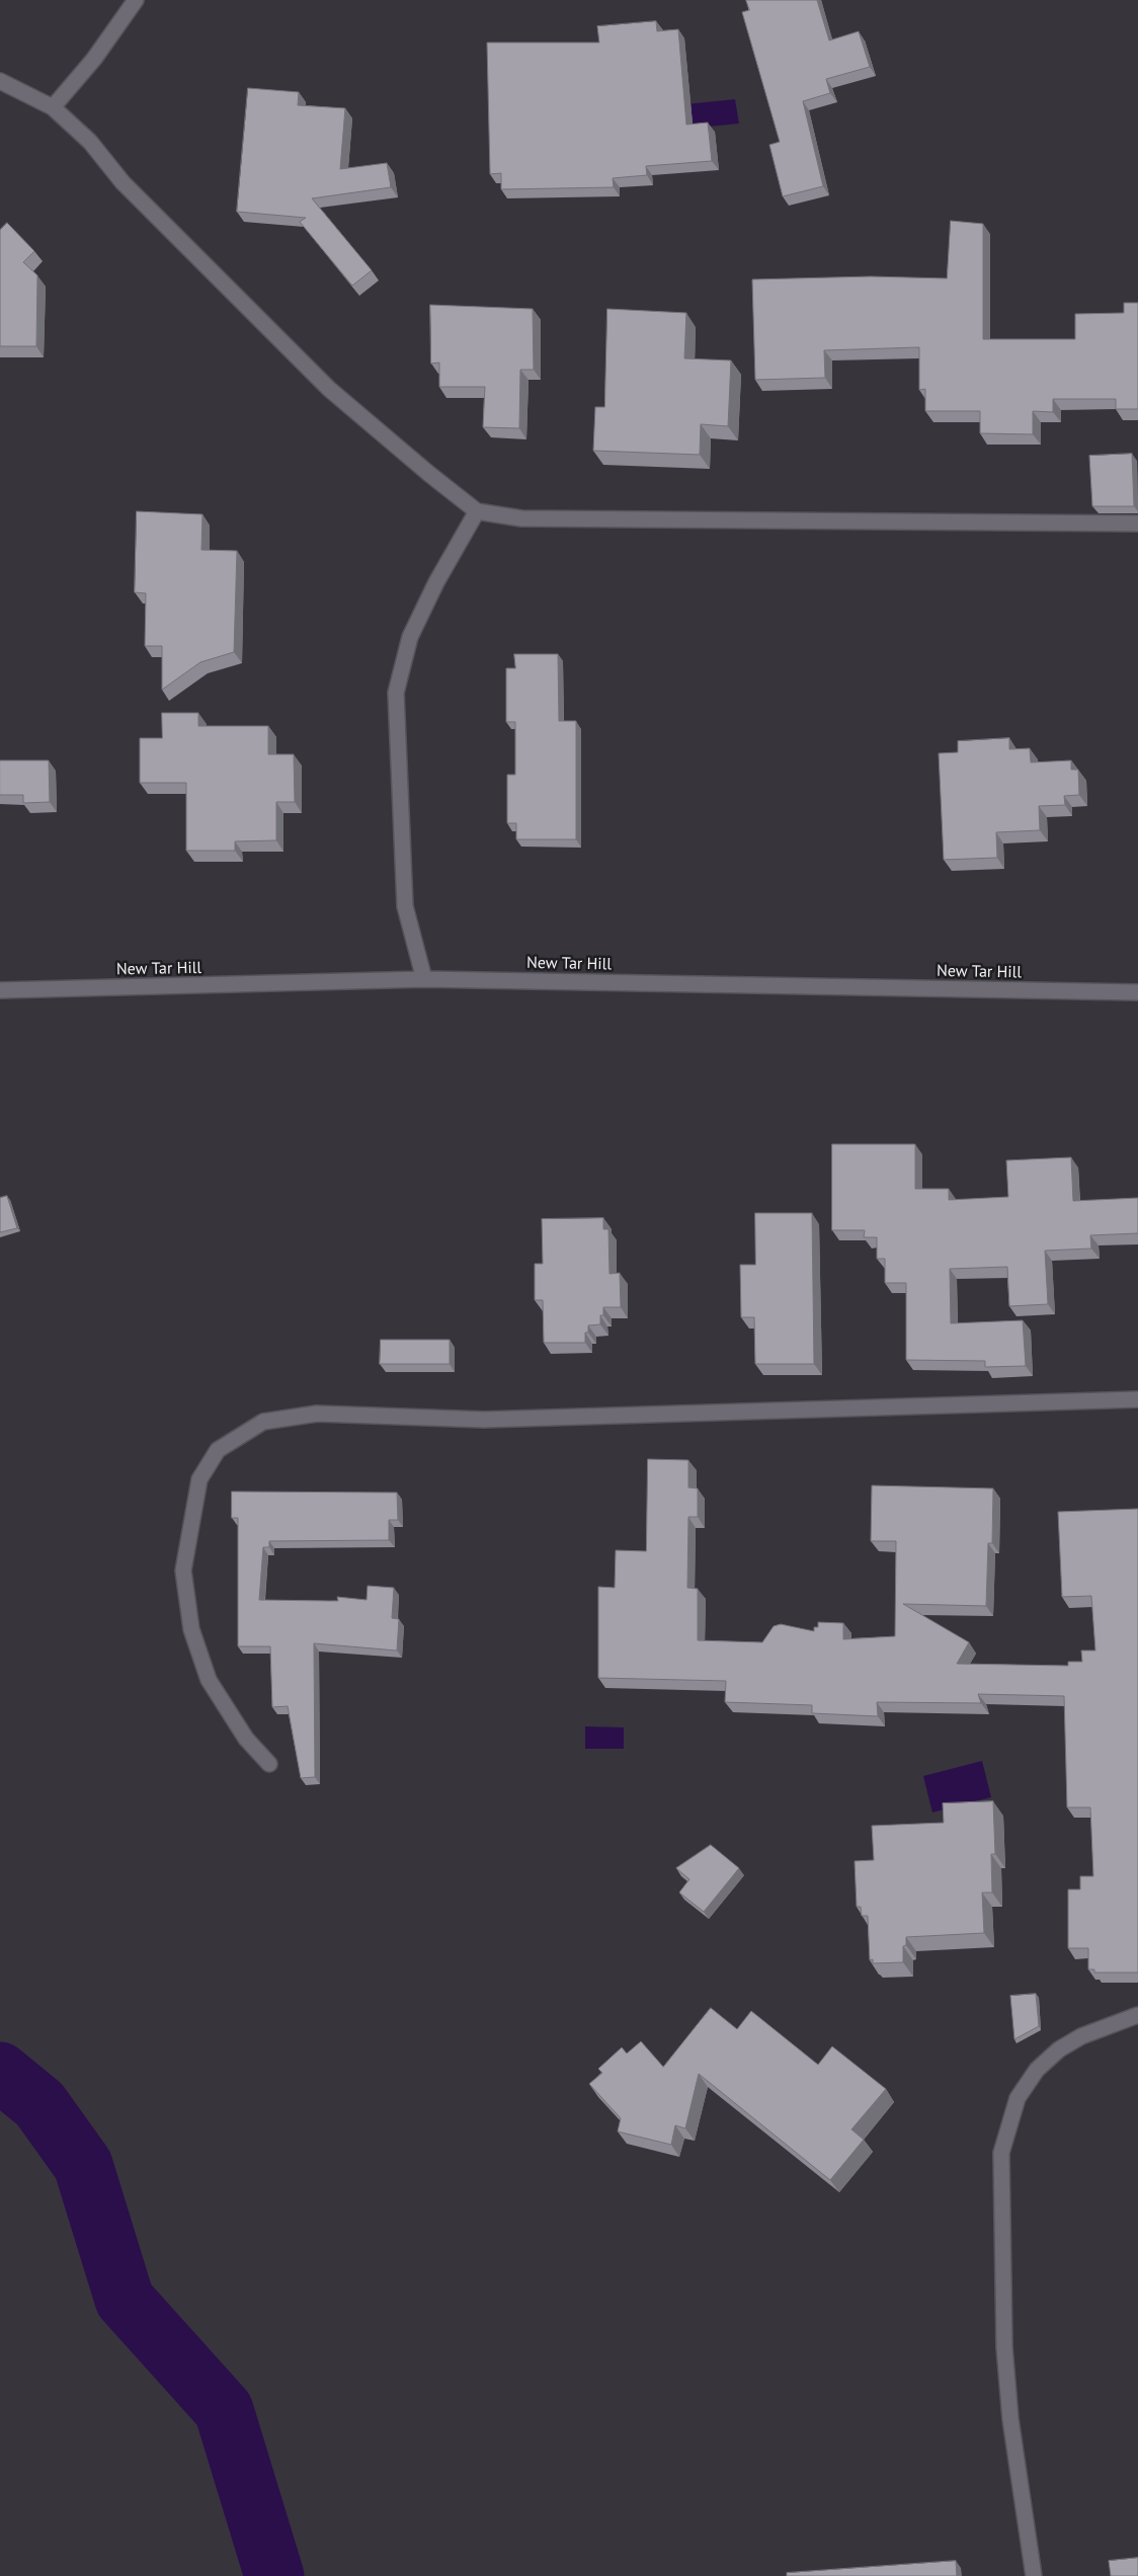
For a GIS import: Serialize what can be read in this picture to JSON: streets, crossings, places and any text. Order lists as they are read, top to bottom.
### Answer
{
  "streets": {
    "street": ["New Tar Hill"]
  }
}
